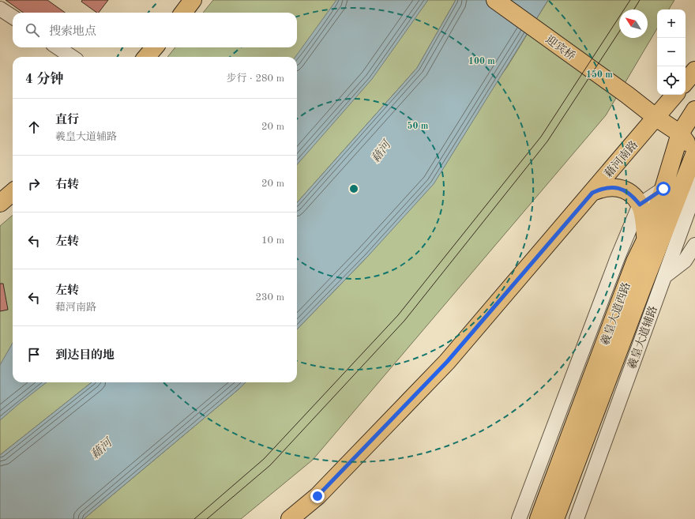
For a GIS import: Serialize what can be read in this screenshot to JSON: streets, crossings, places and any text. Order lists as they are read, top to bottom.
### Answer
{
  "streets": {
    "main road": ["迎宾桥", "藉河南路", "羲皇大道西路"],
    "street": ["羲皇大道辅路"]
  },
  "crossings": [
    ["迎宾桥", "藉河南路"],
    ["迎宾桥", "羲皇大道西路"],
    ["羲皇大道西路", "羲皇大道辅路"]
  ],
  "water": ["藉河"],
  "north": "top left",
  "page": {
    "map_buttons": ["+", "−"],
    "search": "搜索地点",
    "heading": ["4 分钟", "步行 · 280 m"],
    "list": [
      ["直行", "羲皇大道辅路", "20 m"],
      ["右转", "20 m"],
      ["左转", "10 m"],
      ["左转", "藉河南路", "230 m"],
      "到达目的地"
    ]
  },
  "rings": ["100 m", "150 m", "50 m"]
}
